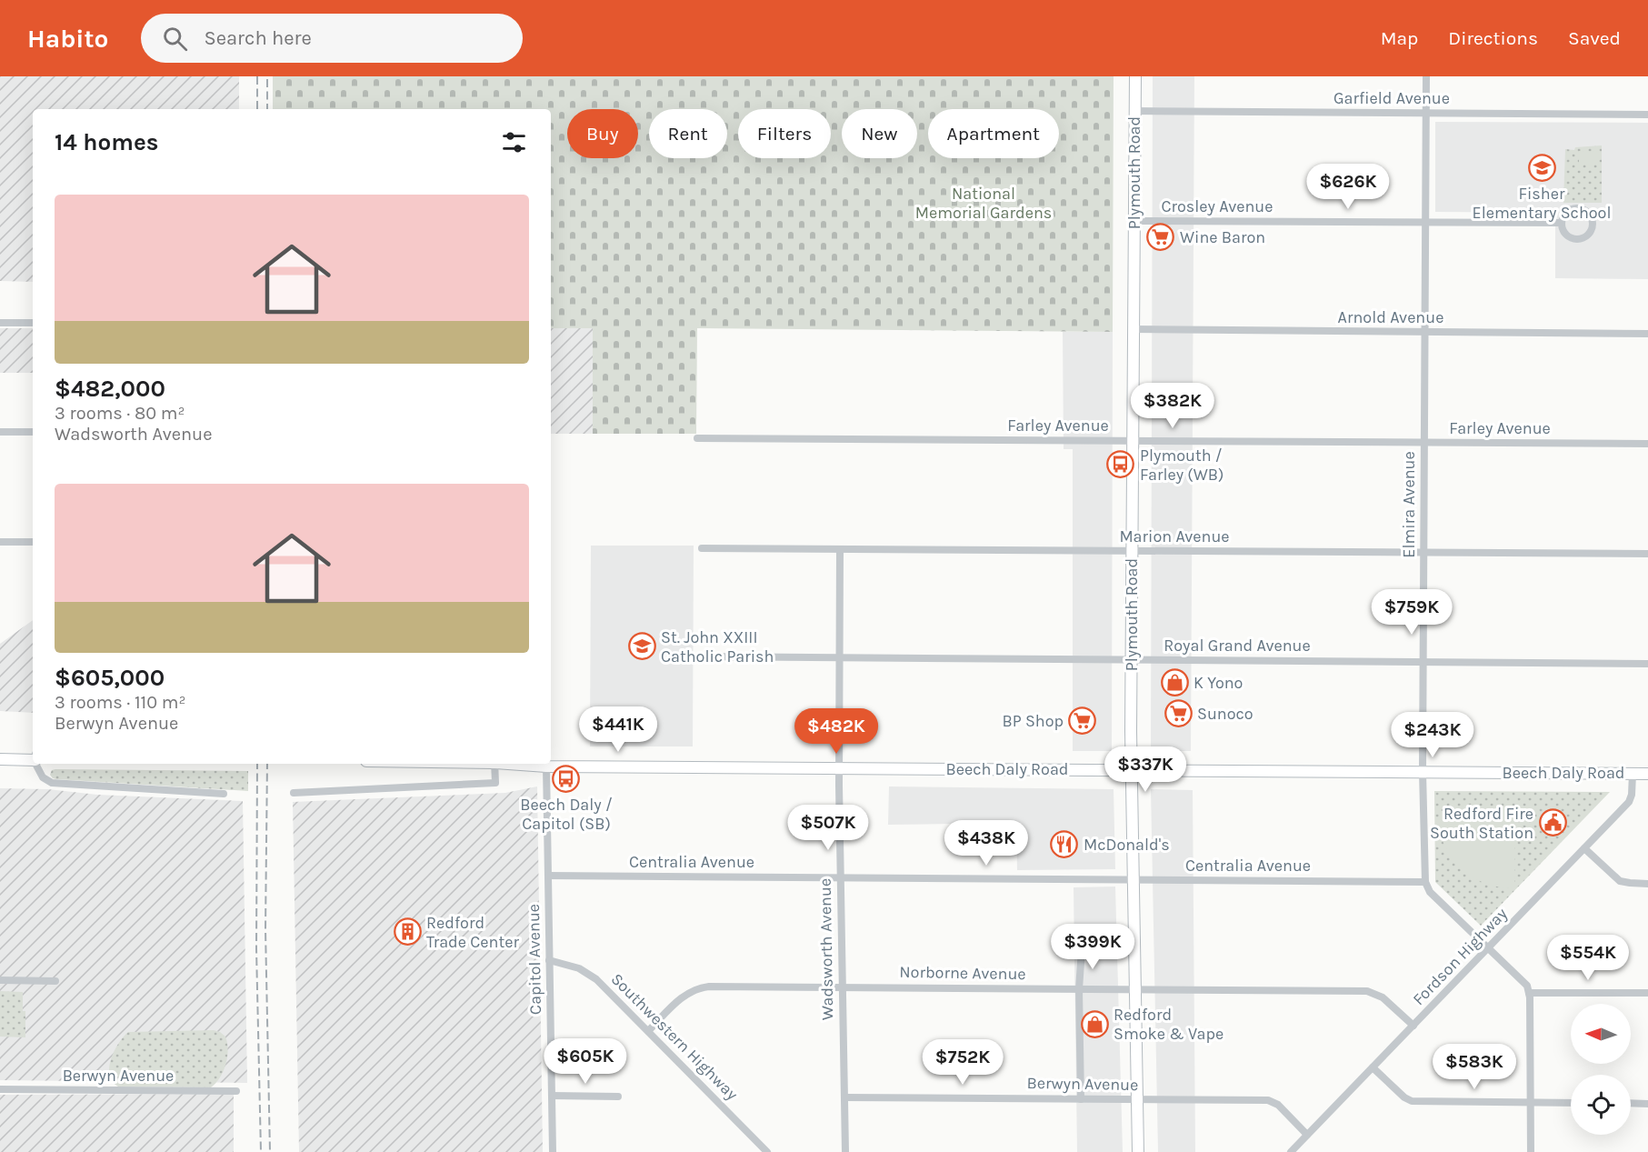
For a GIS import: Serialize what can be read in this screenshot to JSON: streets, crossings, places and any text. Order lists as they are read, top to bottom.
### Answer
{
  "streets": {
    "main road": ["Plymouth Road", "Beech Daly Road"],
    "street": [
      "Garfield Avenue",
      "Crosley Avenue",
      "Arnold Avenue",
      "Farley Avenue",
      "Elmira Avenue",
      "Marion Avenue",
      "Royal Grand Avenue",
      "Centralia Avenue",
      "Wadsworth Avenue",
      "Fordson Highway",
      "Capitol Avenue",
      "Norborne Avenue",
      "Southwestern Highway",
      "Berwyn Avenue"
    ]
  },
  "crossings": [
    ["Garfield Avenue", "Plymouth Road"],
    ["Garfield Avenue", "Elmira Avenue"],
    ["Plymouth Road", "Crosley Avenue"],
    ["Plymouth Road", "Arnold Avenue"],
    ["Plymouth Road", "Farley Avenue"],
    ["Plymouth Road", "Marion Avenue"],
    ["Plymouth Road", "Royal Grand Avenue"],
    ["Plymouth Road", "Beech Daly Road"],
    ["Plymouth Road", "Centralia Avenue"],
    ["Plymouth Road", "Norborne Avenue"],
    ["Plymouth Road", "Berwyn Avenue"],
    ["Crosley Avenue", "Elmira Avenue"],
    ["Arnold Avenue", "Elmira Avenue"],
    ["Farley Avenue", "Elmira Avenue"],
    ["Elmira Avenue", "Marion Avenue"],
    ["Elmira Avenue", "Royal Grand Avenue"],
    ["Elmira Avenue", "Beech Daly Road"],
    ["Elmira Avenue", "Centralia Avenue"],
    ["Marion Avenue", "Wadsworth Avenue"],
    ["Royal Grand Avenue", "Wadsworth Avenue"],
    ["Beech Daly Road", "Wadsworth Avenue"],
    ["Beech Daly Road", "Fordson Highway"],
    ["Beech Daly Road", "Capitol Avenue"],
    ["Centralia Avenue", "Wadsworth Avenue"],
    ["Centralia Avenue", "Capitol Avenue"],
    ["Wadsworth Avenue", "Norborne Avenue"],
    ["Wadsworth Avenue", "Berwyn Avenue"],
    ["Fordson Highway", "Norborne Avenue"],
    ["Fordson Highway", "Berwyn Avenue"],
    ["Capitol Avenue", "Southwestern Highway"],
    ["Norborne Avenue", "Southwestern Highway"]
  ],
  "parks": ["National Memorial Gardens"],
  "places": {
    "school or university": ["Fisher Elementary School", "St. John XXIII Catholic Parish"],
    "supermarket": ["Wine Baron", "Sunoco", "BP Shop"],
    "bus stop": ["Plymouth / Farley (WB)", "Beech Daly / Capitol (SB)"],
    "shop": ["K Yono", "Redford Smoke & Vape"],
    "public building": ["Redford Fire South Station"],
    "restaurant": ["McDonald's"],
    "building": ["Redford Trade Center"]
  },
  "north": "left",
  "page": {
    "header": "Habito",
    "search": "Search here",
    "nav": ["Map", "Directions", "Saved"],
    "chip": [
      "Buy",
      "Rent",
      "Filters",
      "New",
      "Apartment"
    ],
    "heading": "14 homes",
    "price": [
      "$626K",
      "$382K",
      "$759K",
      "$441K",
      "$482K",
      "$243K",
      "$337K",
      "$507K",
      "$438K",
      "$399K",
      "$554K",
      "$605K",
      "$752K",
      "$583K"
    ],
    "list": [
      {
        "name": "$482,000",
        "note": "3 rooms · 80 m² · Wadsworth Avenue"
      },
      {
        "name": "$605,000",
        "note": "3 rooms · 110 m² · Berwyn Avenue"
      }
    ]
  }
}
